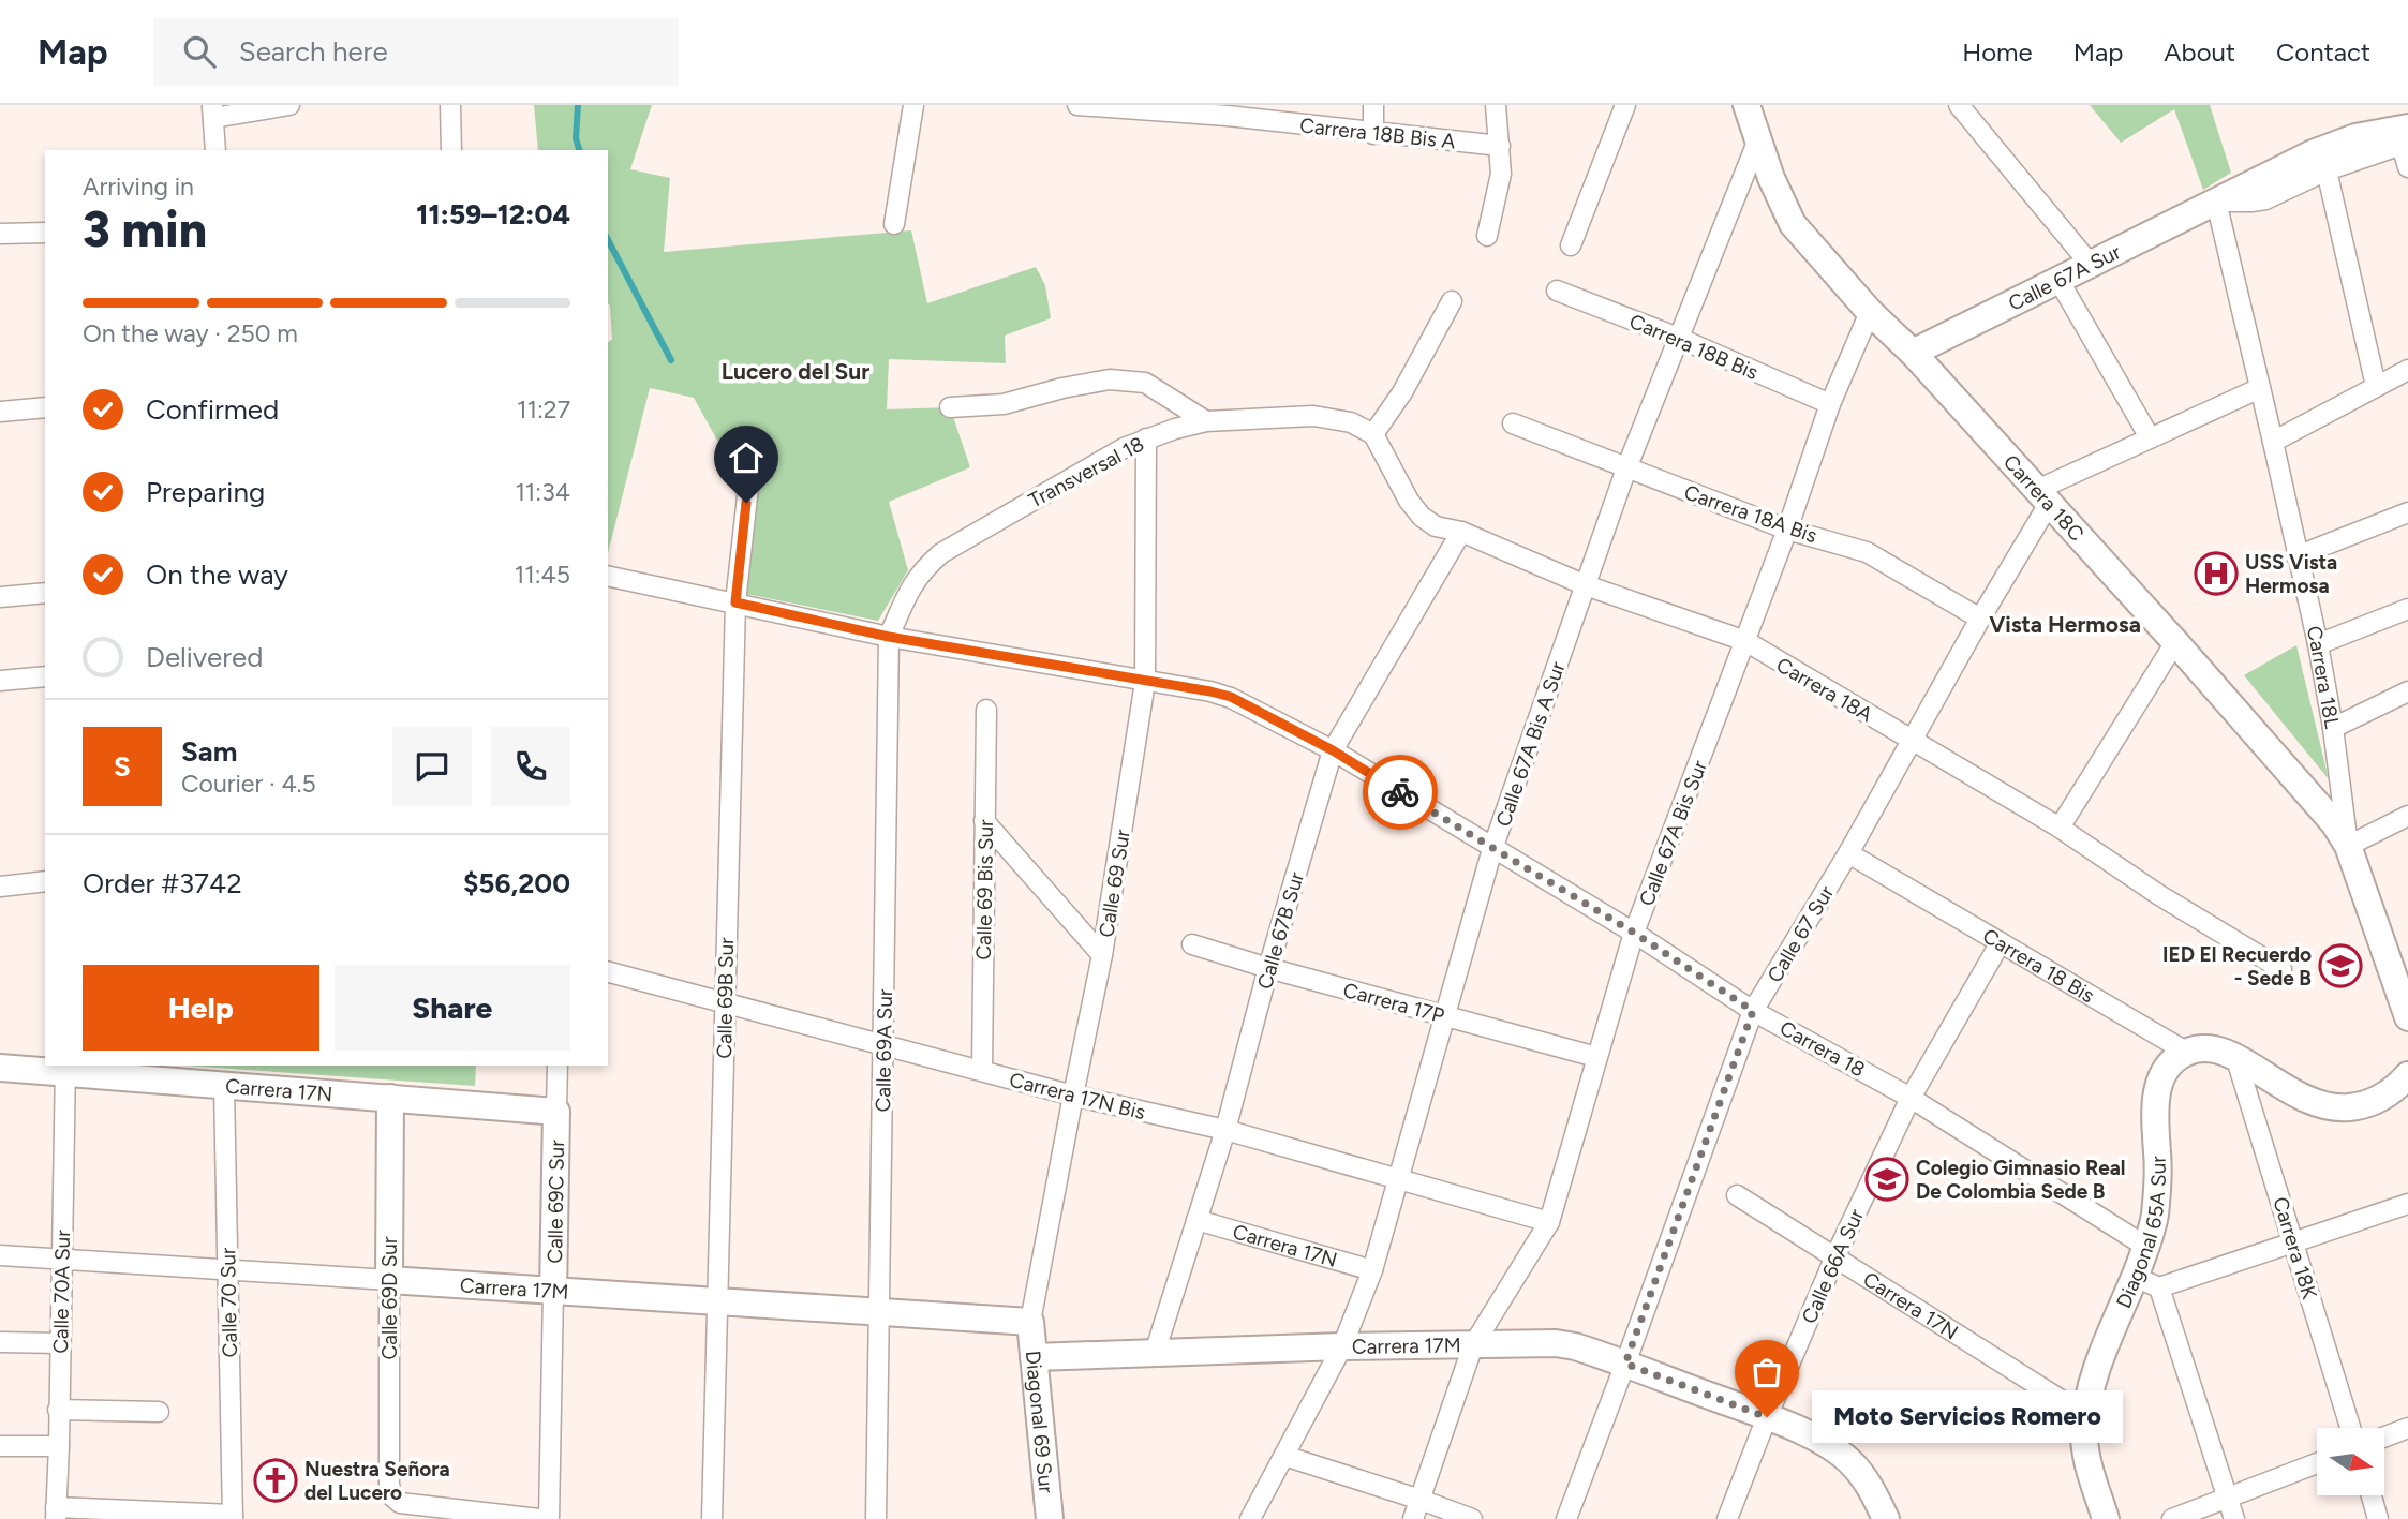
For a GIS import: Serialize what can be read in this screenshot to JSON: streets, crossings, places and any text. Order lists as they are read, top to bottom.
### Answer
{
  "streets": {
    "street": [
      "Carrera 18B Bis A",
      "Calle 67A Sur",
      "Carrera 18B Bis",
      "Transversal 18",
      "Carrera 18C",
      "Carrera 18A Bis",
      "Carrera 18L",
      "Carrera 18A",
      "Calle 67A Bis A Sur",
      "Calle 67A Bis Sur",
      "Calle 69 Sur",
      "Calle 69 Bis Sur",
      "Calle 67B Sur",
      "Calle 67 Sur",
      "Carrera 18 Bis",
      "Calle 69B Sur",
      "Carrera 17P",
      "Carrera 18",
      "Calle 69A Sur",
      "Carrera 17N",
      "Carrera 17N Bis",
      "Calle 69C Sur",
      "Diagonal 65A Sur",
      "Carrera 18K",
      "Calle 66A Sur",
      "Carrera 17M",
      "Calle 70A Sur",
      "Calle 69D Sur",
      "Calle 70 Sur",
      "Diagonal 69 Sur"
    ]
  },
  "crossings": [
    ["Calle 67A Sur", "Carrera 18C"],
    ["Calle 67A Sur", "Carrera 18L"],
    ["Carrera 18B Bis", "Calle 67A Bis A Sur"],
    ["Carrera 18B Bis", "Calle 67A Bis Sur"],
    ["Transversal 18", "Carrera 18A"],
    ["Transversal 18", "Calle 69 Sur"],
    ["Transversal 18", "Calle 69A Sur"],
    ["Carrera 18C", "Carrera 18L"],
    ["Carrera 18C", "Calle 67A Bis A Sur"],
    ["Carrera 18C", "Calle 67A Bis Sur"],
    ["Carrera 18C", "Calle 67 Sur"],
    ["Carrera 18A Bis", "Calle 67A Bis A Sur"],
    ["Carrera 18A Bis", "Calle 67A Bis Sur"],
    ["Carrera 18A Bis", "Calle 67 Sur"],
    ["Carrera 18A", "Calle 67A Bis A Sur"],
    ["Carrera 18A", "Calle 67A Bis Sur"],
    ["Carrera 18A", "Calle 67B Sur"],
    ["Carrera 18A", "Calle 67 Sur"],
    ["Calle 67A Bis A Sur", "Carrera 17P"],
    ["Calle 67A Bis A Sur", "Carrera 18"],
    ["Calle 67A Bis A Sur", "Carrera 17N"],
    ["Calle 67A Bis A Sur", "Carrera 17N Bis"],
    ["Calle 67A Bis A Sur", "Carrera 17M"],
    ["Calle 67A Bis Sur", "Carrera 17P"],
    ["Calle 67A Bis Sur", "Carrera 18"],
    ["Calle 67A Bis Sur", "Carrera 17N Bis"],
    ["Calle 67A Bis Sur", "Carrera 17M"],
    ["Calle 69 Sur", "Carrera 18"],
    ["Calle 69 Sur", "Carrera 17N Bis"],
    ["Calle 69 Sur", "Carrera 17M"],
    ["Calle 69 Sur", "Diagonal 69 Sur"],
    ["Calle 69 Bis Sur", "Carrera 17N Bis"],
    ["Calle 67B Sur", "Carrera 17P"],
    ["Calle 67B Sur", "Carrera 18"],
    ["Calle 67B Sur", "Carrera 17N"],
    ["Calle 67B Sur", "Carrera 17N Bis"],
    ["Calle 67B Sur", "Carrera 17M"],
    ["Calle 67 Sur", "Carrera 18 Bis"],
    ["Calle 67 Sur", "Carrera 18"],
    ["Calle 67 Sur", "Carrera 17M"],
    ["Carrera 18 Bis", "Diagonal 65A Sur"],
    ["Carrera 18 Bis", "Carrera 18K"],
    ["Carrera 18 Bis", "Calle 66A Sur"],
    ["Calle 69B Sur", "Carrera 18"],
    ["Calle 69B Sur", "Carrera 17N Bis"],
    ["Calle 69B Sur", "Carrera 17M"],
    ["Carrera 18", "Calle 69A Sur"],
    ["Carrera 18", "Diagonal 65A Sur"],
    ["Carrera 18", "Calle 66A Sur"],
    ["Calle 69A Sur", "Carrera 17N Bis"],
    ["Calle 69A Sur", "Carrera 17M"],
    ["Carrera 17N", "Calle 69C Sur"],
    ["Carrera 17N", "Diagonal 65A Sur"],
    ["Carrera 17N", "Calle 66A Sur"],
    ["Carrera 17N", "Calle 70A Sur"],
    ["Carrera 17N", "Calle 69D Sur"],
    ["Carrera 17N", "Calle 70 Sur"],
    ["Calle 69C Sur", "Carrera 17M"],
    ["Calle 66A Sur", "Carrera 17M"],
    ["Carrera 17M", "Calle 70A Sur"],
    ["Carrera 17M", "Calle 69D Sur"],
    ["Carrera 17M", "Calle 70 Sur"],
    ["Carrera 17M", "Diagonal 69 Sur"]
  ],
  "districts": ["Lucero del Sur", "Vista Hermosa"],
  "places": {
    "hospital": ["USS Vista Hermosa"],
    "school or university": ["IED El Recuerdo - Sede B", "Colegio Gimnasio Real De Colombia Sede B"],
    "other": ["Moto Servicios Romero"],
    "church": ["Nuestra Señora del Lucero"]
  },
  "north": "right",
  "page": {
    "header": "Map",
    "search": "Search here",
    "nav": [
      "Home",
      "Map",
      "About",
      "Contact"
    ],
    "heading": ["3 min", "Arriving in", "11:59–12:04"],
    "panel": [
      "Sam",
      "Courier · 4.5",
      "Order #3742",
      "$56,200"
    ],
    "bar": "On the way · 250 m",
    "list": [
      ["Confirmed", "11:27"],
      ["Preparing", "11:34"],
      ["On the way", "11:45"],
      "Delivered"
    ],
    "round": "S",
    "buttons": ["Help", "Share"],
    "bubble": "Moto Servicios Romero"
  }
}
